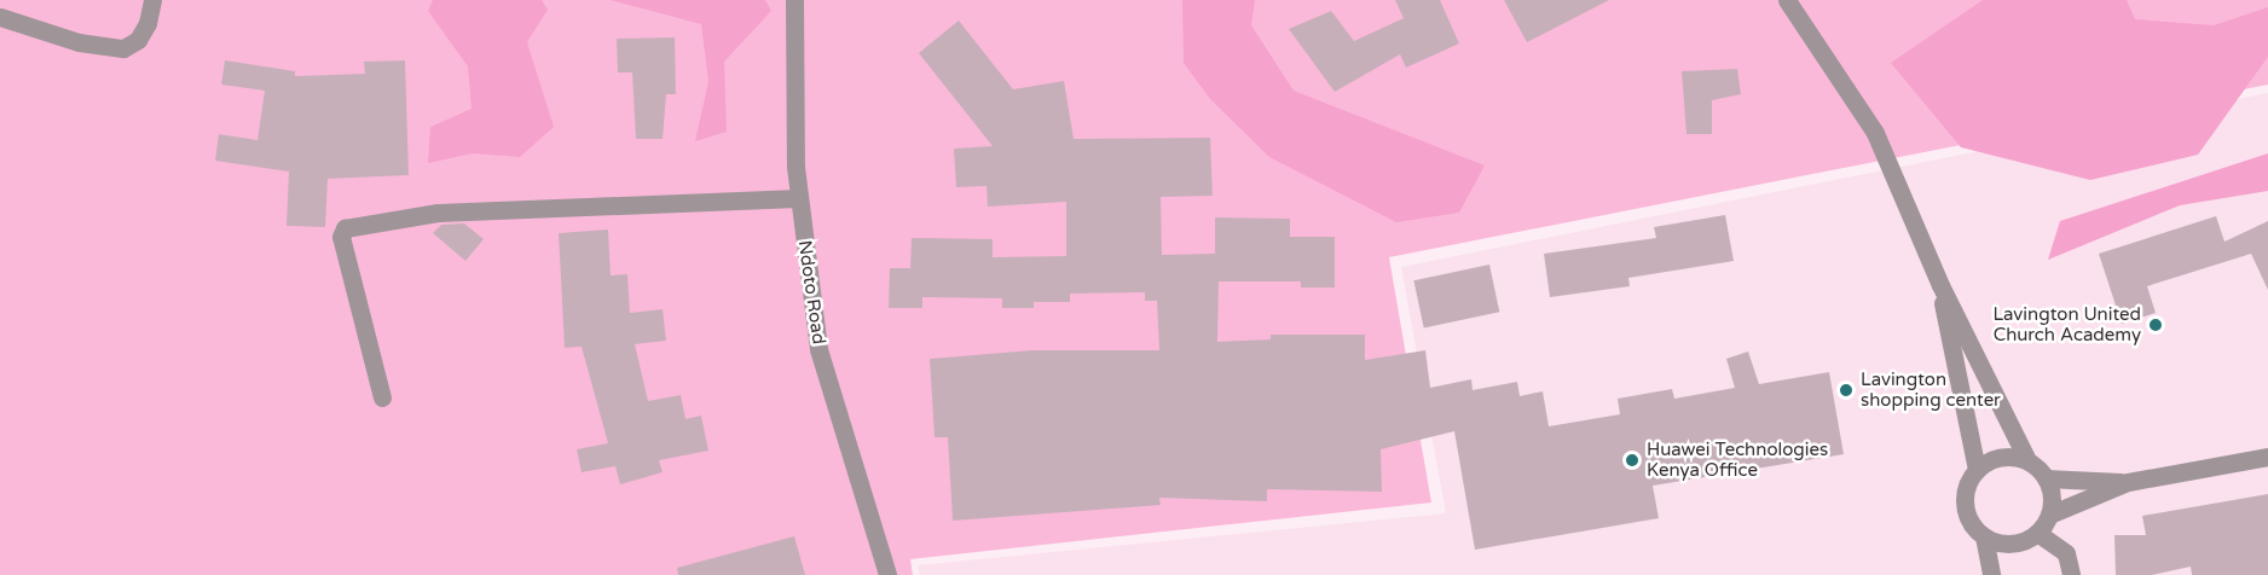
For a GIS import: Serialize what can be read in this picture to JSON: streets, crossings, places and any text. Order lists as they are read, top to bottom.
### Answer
{
  "streets": {
    "street": ["Ndoto Road"]
  },
  "places": ["Lavington United Church Academy", "Lavington shopping center", "Huawei Technologies Kenya Office"]
}
